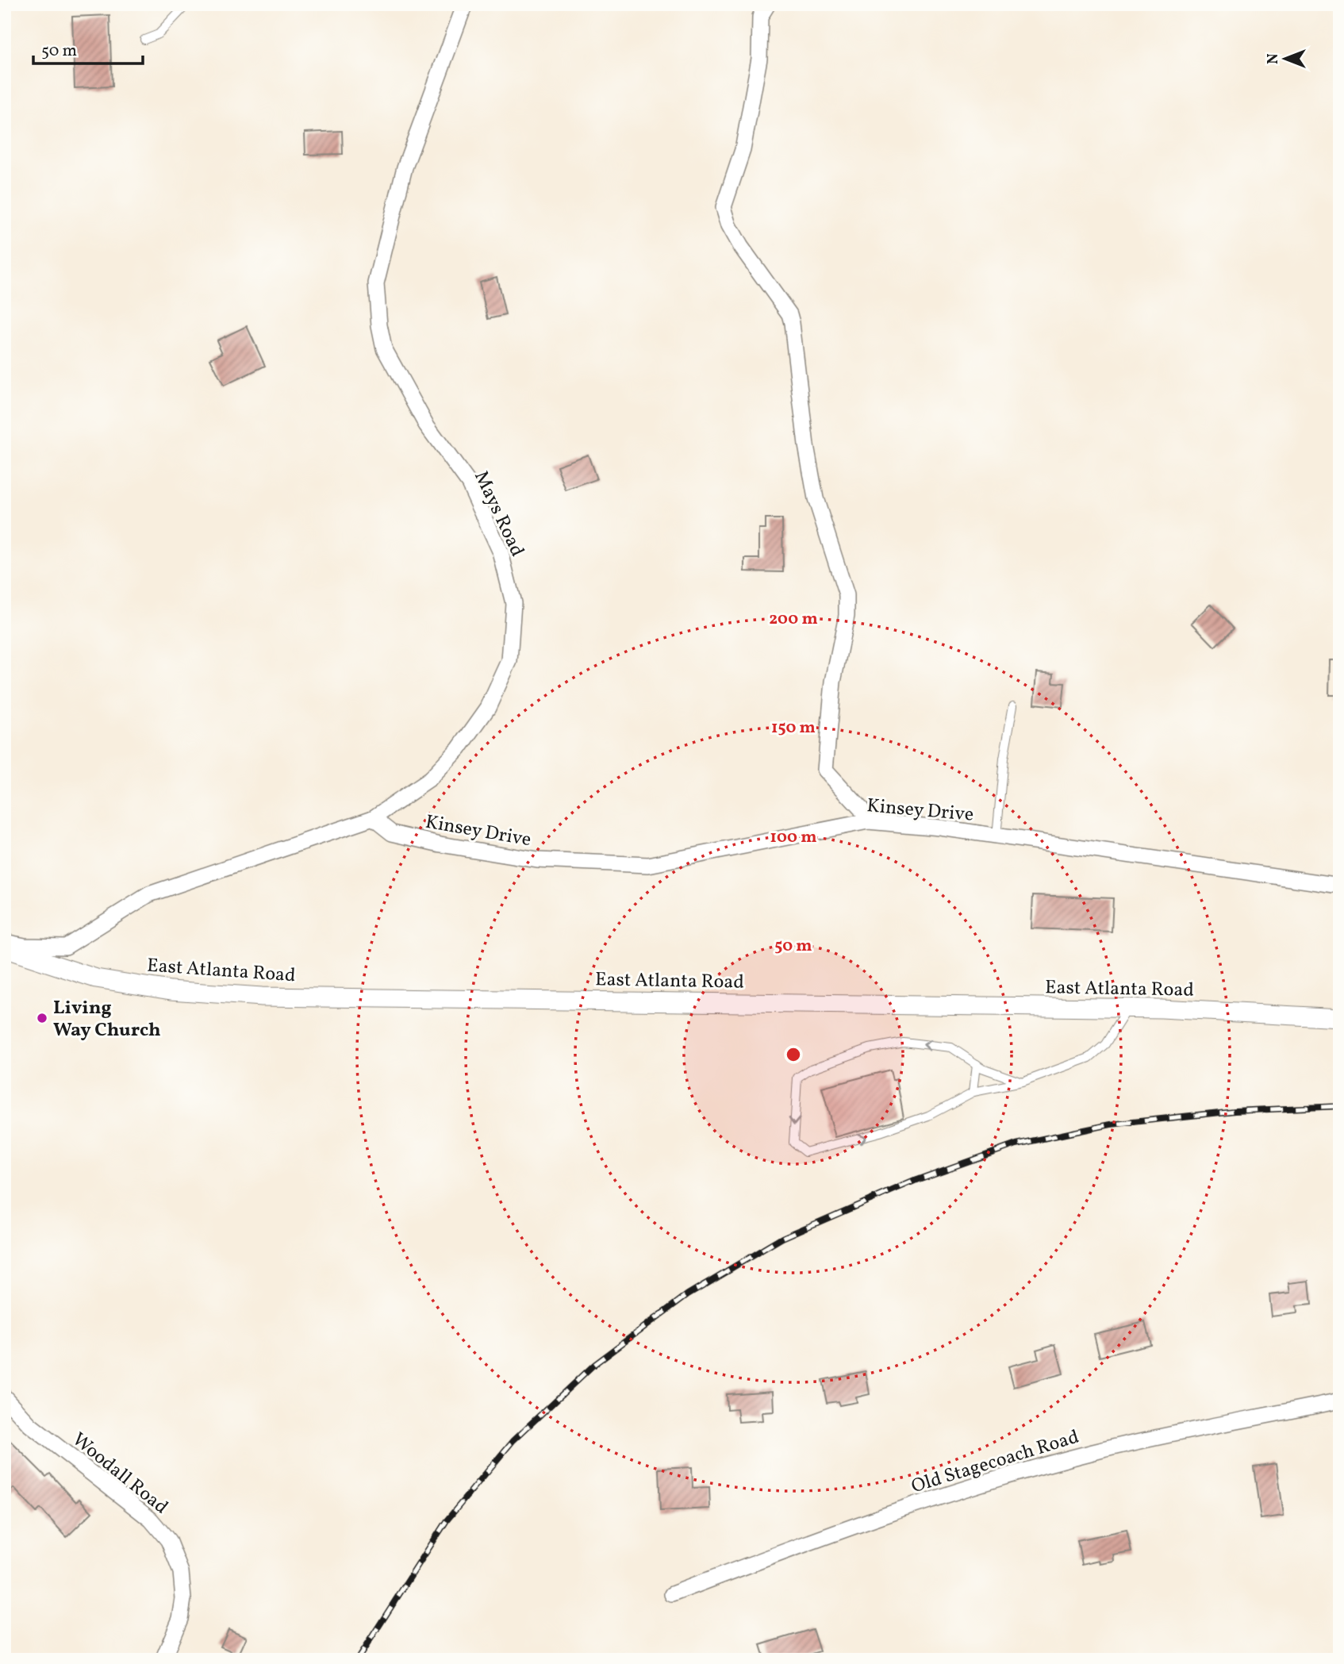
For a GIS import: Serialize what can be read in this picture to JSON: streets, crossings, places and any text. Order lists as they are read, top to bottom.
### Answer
{
  "streets": {
    "street": [
      "Mays Road",
      "Kinsey Drive",
      "East Atlanta Road",
      "Old Stagecoach Road",
      "Woodall Road"
    ]
  },
  "crossings": [
    ["Mays Road", "Kinsey Drive"]
  ],
  "places": ["Living Way Church"],
  "scale_bar": "50 m",
  "north": "left",
  "rings": [
    "200 m",
    "150 m",
    "100 m",
    "50 m"
  ]
}
